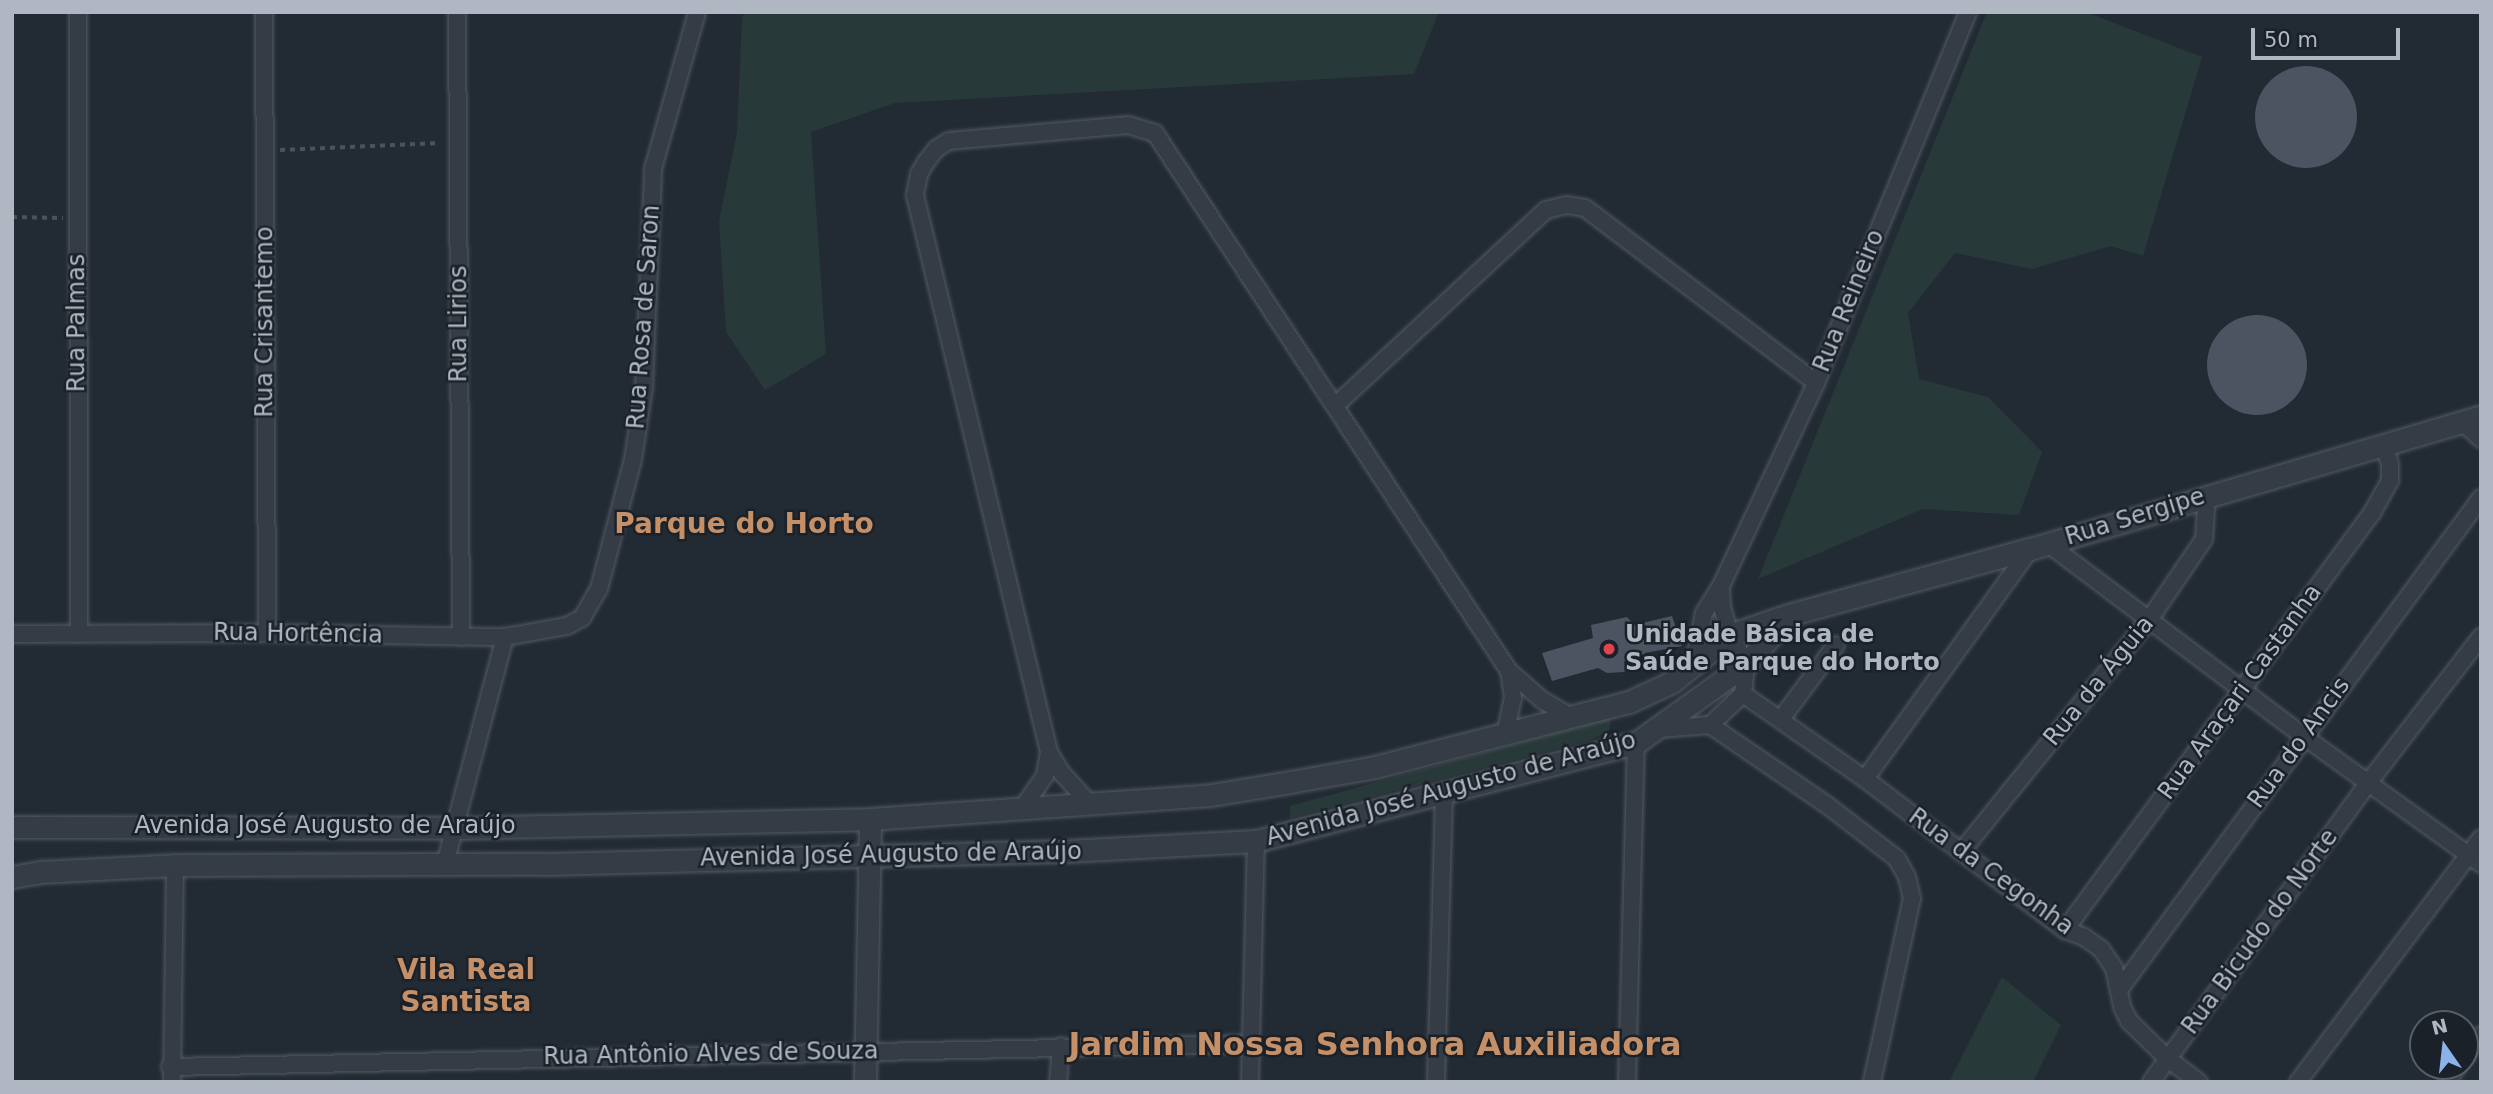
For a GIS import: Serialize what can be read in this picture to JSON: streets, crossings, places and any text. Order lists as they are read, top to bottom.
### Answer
{
  "streets": {
    "street": [
      "Rua Reineiro",
      "Rua Rosa de Saron",
      "Rua Crisantemo",
      "Rua Palmas",
      "Rua Lirios",
      "Rua Sergipe",
      "Rua Hortência",
      "Rua da Águia",
      "Rua Araçari Castanha",
      "Rua do Ancis",
      "Avenida José Augusto de Araújo",
      "Rua da Cegonha",
      "Rua Bicudo do Norte",
      "Rua Antônio Alves de Souza"
    ]
  },
  "crossings": [
    ["Rua Reineiro", "Avenida José Augusto de Araújo"],
    ["Rua Rosa de Saron", "Rua Hortência"],
    ["Rua Crisantemo", "Rua Hortência"],
    ["Rua Palmas", "Rua Hortência"],
    ["Rua Lirios", "Rua Hortência"],
    ["Rua Sergipe", "Rua da Águia"],
    ["Rua Sergipe", "Rua Araçari Castanha"],
    ["Rua Sergipe", "Avenida José Augusto de Araújo"],
    ["Rua da Águia", "Rua da Cegonha"],
    ["Rua Araçari Castanha", "Rua da Cegonha"],
    ["Rua do Ancis", "Rua da Cegonha"],
    ["Rua da Cegonha", "Rua Bicudo do Norte"]
  ],
  "districts": ["Parque do Horto", "Vila Real Santista", "Jardim Nossa Senhora Auxiliadora"],
  "places": ["Unidade Básica de Saúde Parque do Horto"],
  "scale_bar": "50 m",
  "north": "top"
}
